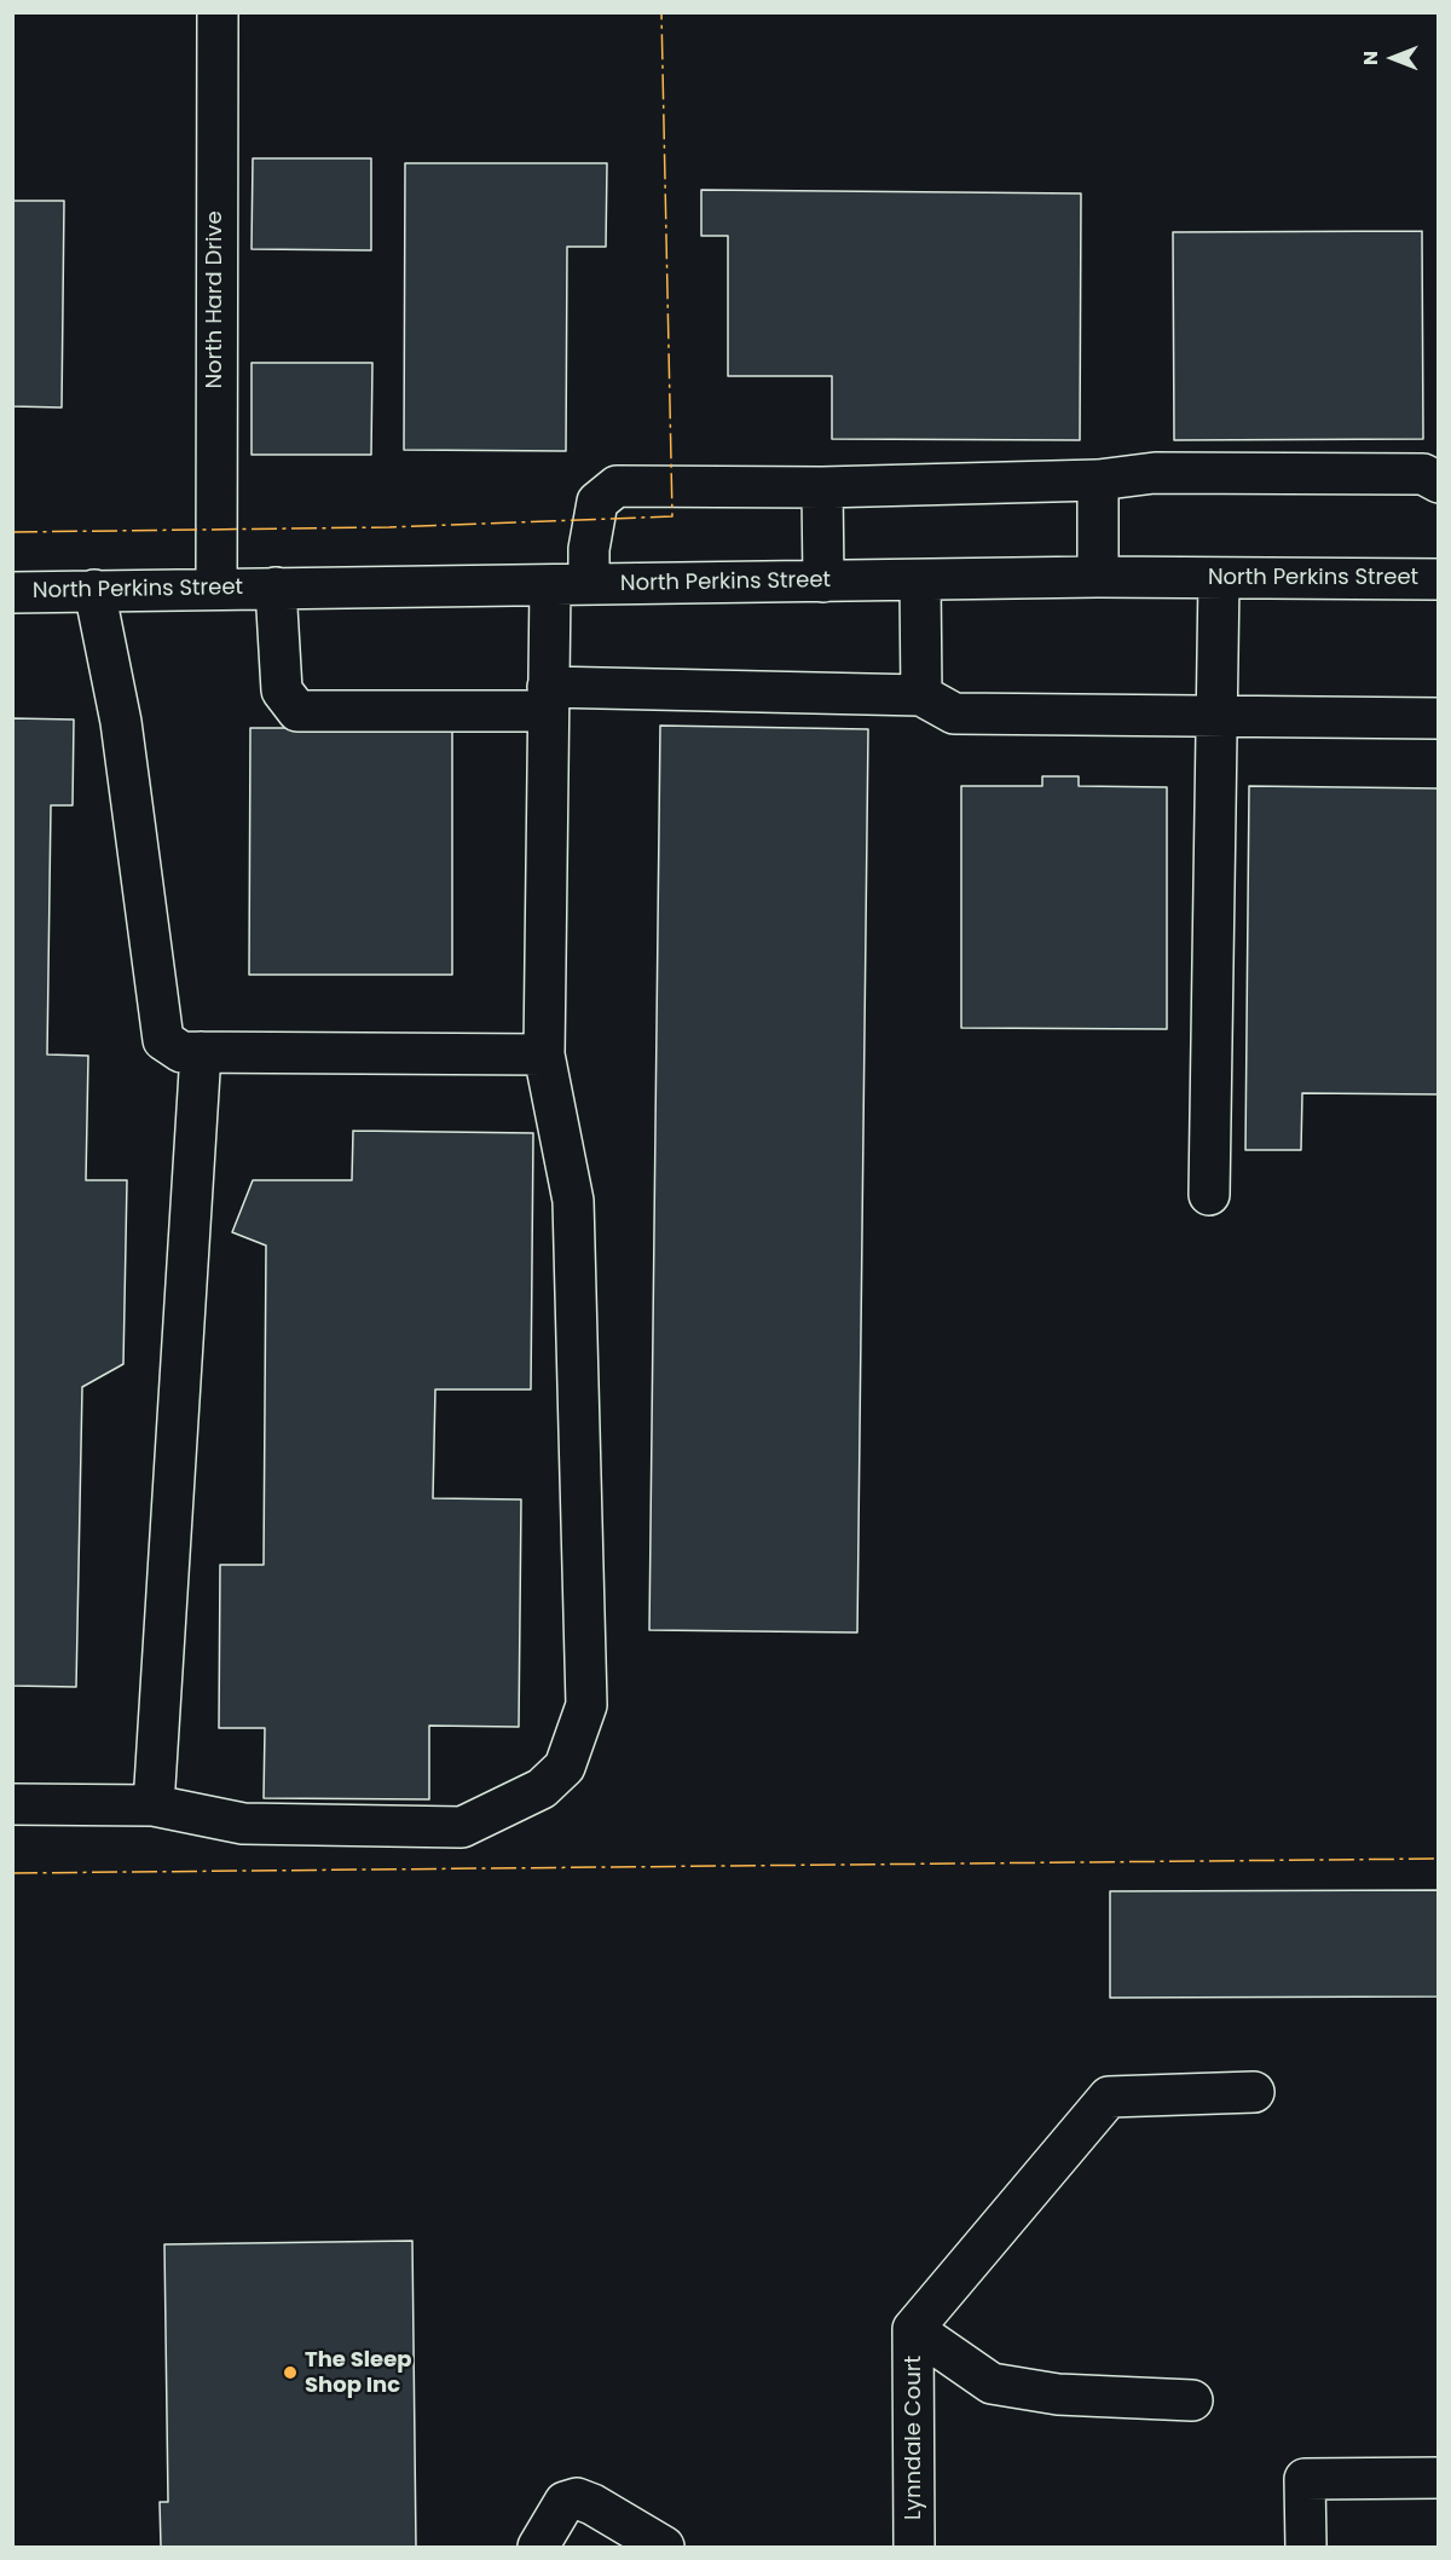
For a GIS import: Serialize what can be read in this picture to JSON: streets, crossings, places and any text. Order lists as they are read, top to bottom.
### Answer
{
  "streets": {
    "street": ["North Hard Drive", "North Perkins Street", "Lynndale Court"]
  },
  "crossings": [
    ["North Hard Drive", "North Perkins Street"]
  ],
  "places": ["The Sleep Shop Inc"],
  "north": "left"
}
